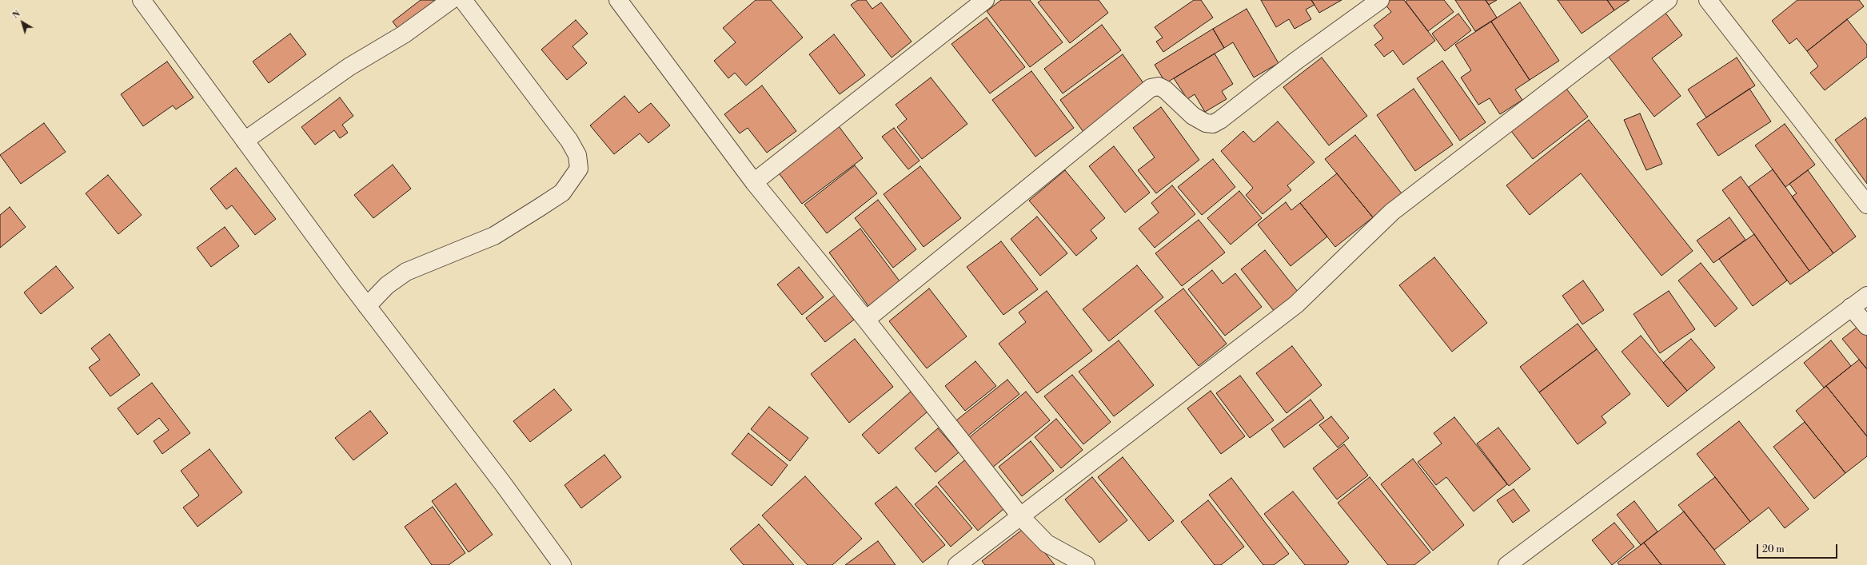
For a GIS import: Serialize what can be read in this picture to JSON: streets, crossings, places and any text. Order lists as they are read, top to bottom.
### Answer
{
  "scale_bar": "20 m",
  "north": "top left"
}
